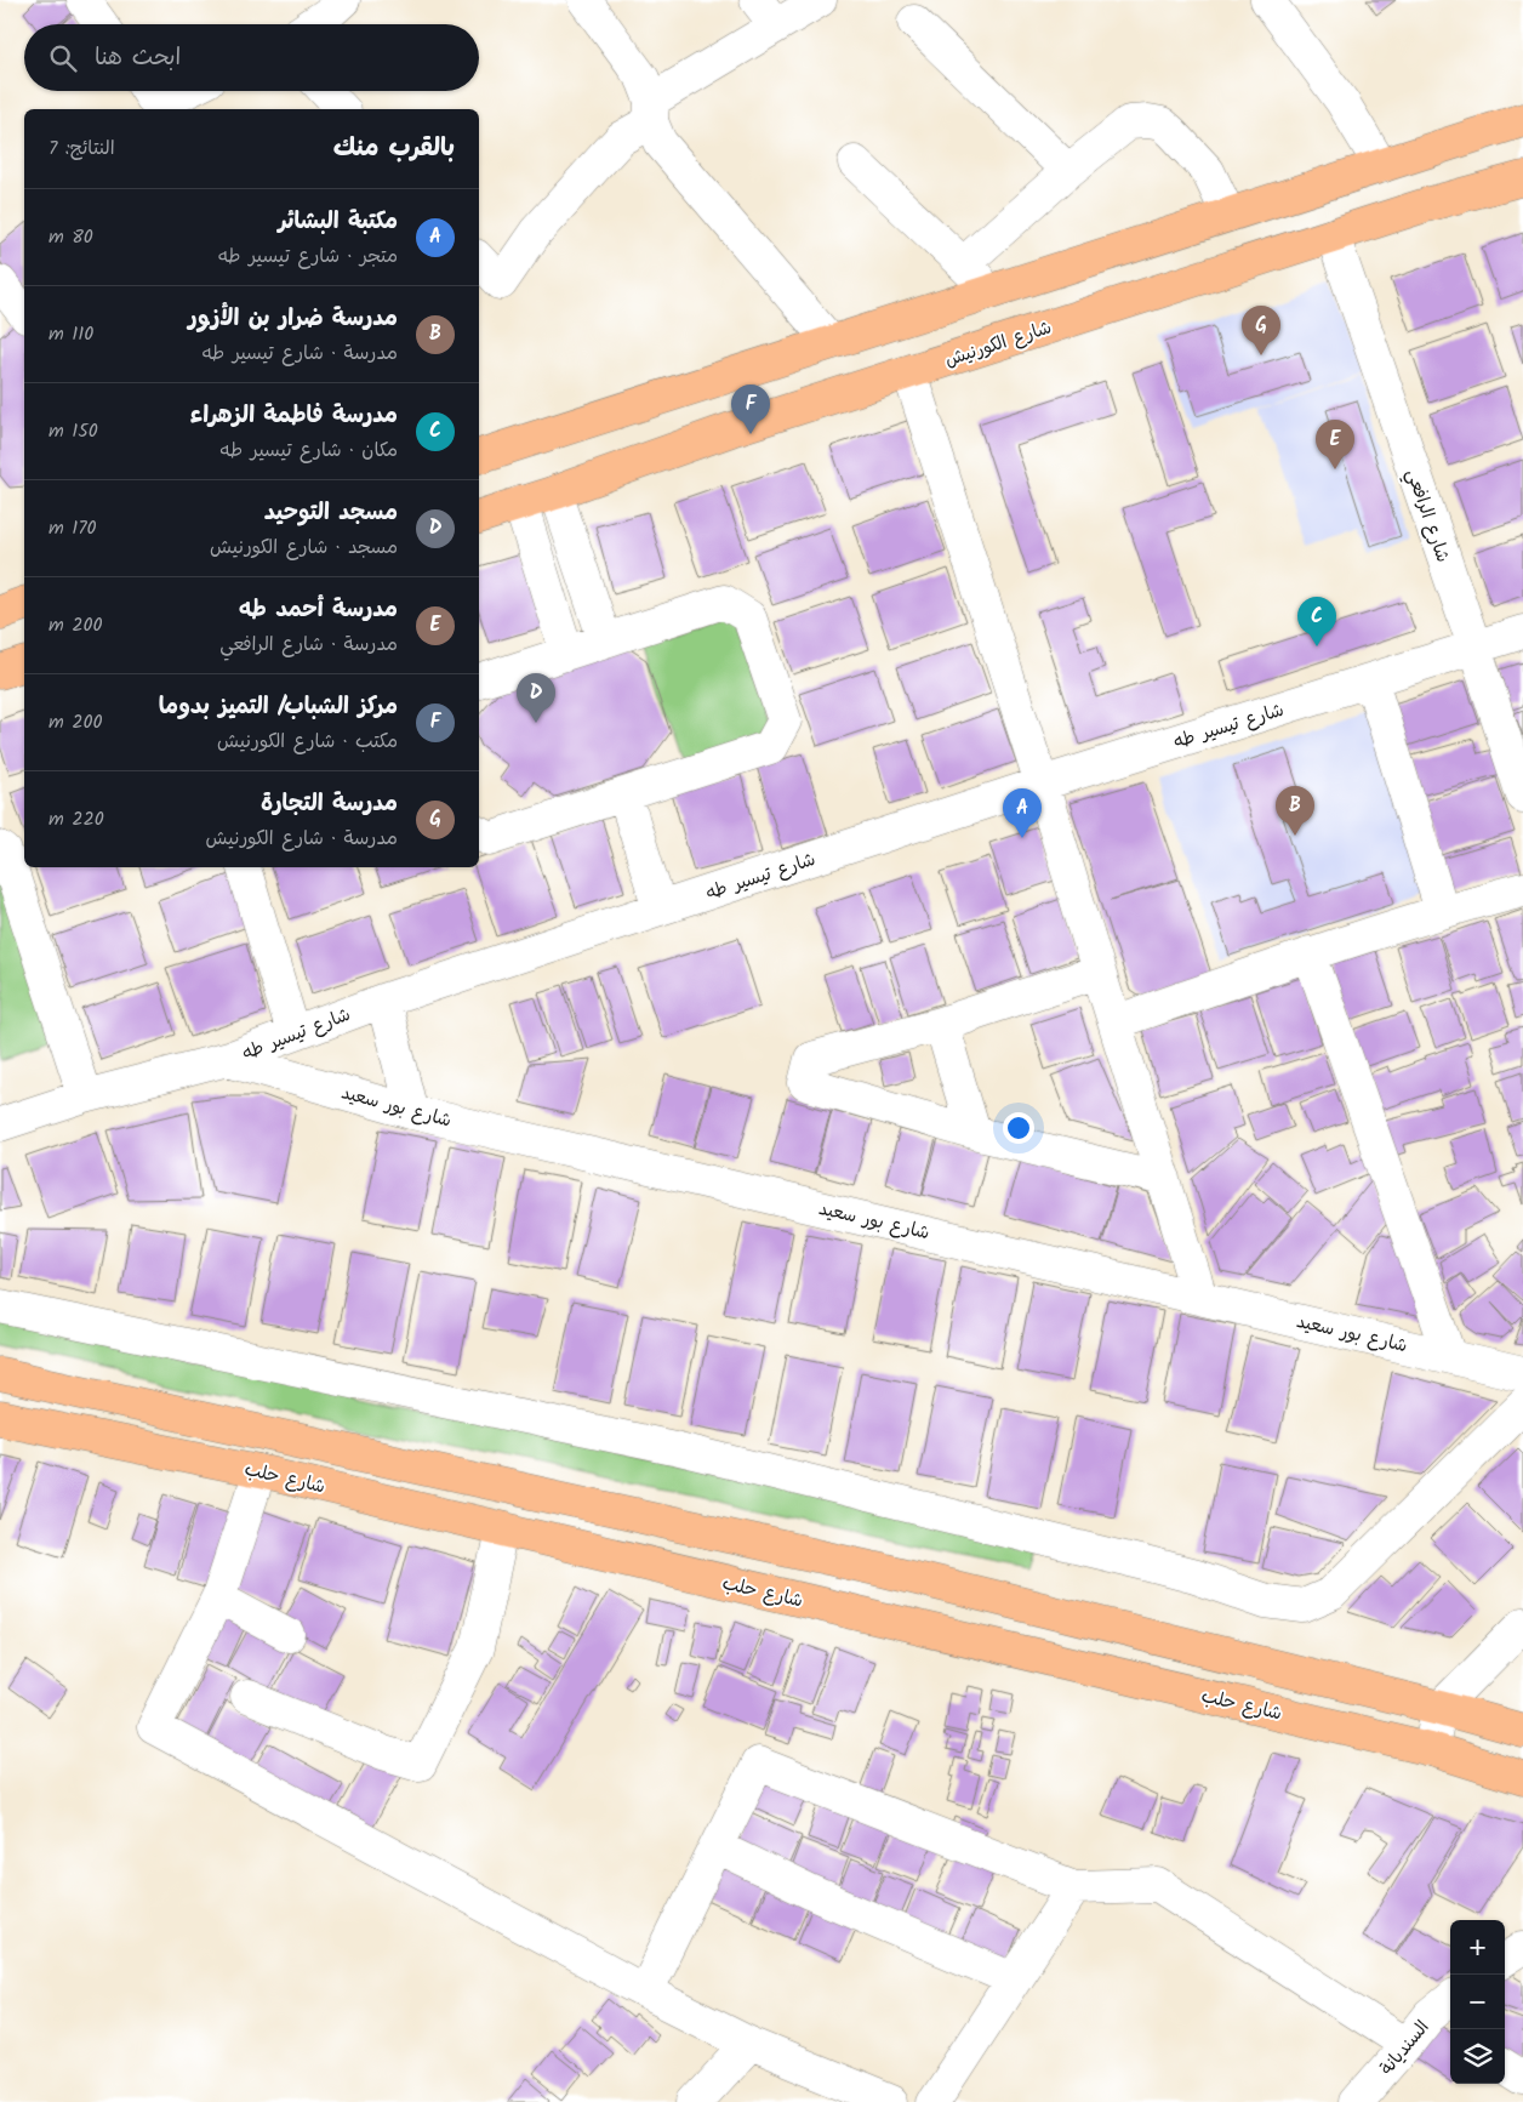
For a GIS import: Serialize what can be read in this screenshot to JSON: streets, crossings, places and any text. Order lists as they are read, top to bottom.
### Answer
{
  "streets": {
    "main road": ["شارع الكورنيش", "شارع حلب"],
    "street": [
      "شارع الرافعي",
      "شارع تيسير طه",
      "شارع بور سعيد",
      "السنديانة"
    ]
  },
  "crossings": [
    ["شارع الكورنيش", "شارع الرافعي"],
    ["شارع الرافعي", "شارع تيسير طه"],
    ["شارع تيسير طه", "شارع بور سعيد"]
  ],
  "page": {
    "search": "ابحث هنا",
    "heading": ["بالقرب منك", "النتائج: 7"],
    "list": [
      {
        "mark": "A",
        "name": "مكتبة البشائر",
        "note": "متجر · شارع تيسير طه",
        "value": "80 m"
      },
      {
        "mark": "B",
        "name": "مدرسة ضرار بن الأزور",
        "note": "مدرسة · شارع تيسير طه",
        "value": "110 m"
      },
      {
        "mark": "C",
        "name": "مدرسة فاطمة الزهراء",
        "note": "مكان · شارع تيسير طه",
        "value": "150 m"
      },
      {
        "mark": "D",
        "name": "مسجد التوحيد",
        "note": "مسجد · شارع الكورنيش",
        "value": "170 m"
      },
      {
        "mark": "E",
        "name": "مدرسة أحمد طه",
        "note": "مدرسة · شارع الرافعي",
        "value": "200 m"
      },
      {
        "mark": "F",
        "name": "مركز الشباب/ التميز بدوما",
        "note": "مكتب · شارع الكورنيش",
        "value": "200 m"
      },
      {
        "mark": "G",
        "name": "مدرسة التجارة",
        "note": "مدرسة · شارع الكورنيش",
        "value": "220 m"
      }
    ],
    "pins": [
      "G",
      "F",
      "E",
      "C",
      "D",
      "B",
      "A"
    ],
    "map_buttons": ["+", "−"]
  }
}
